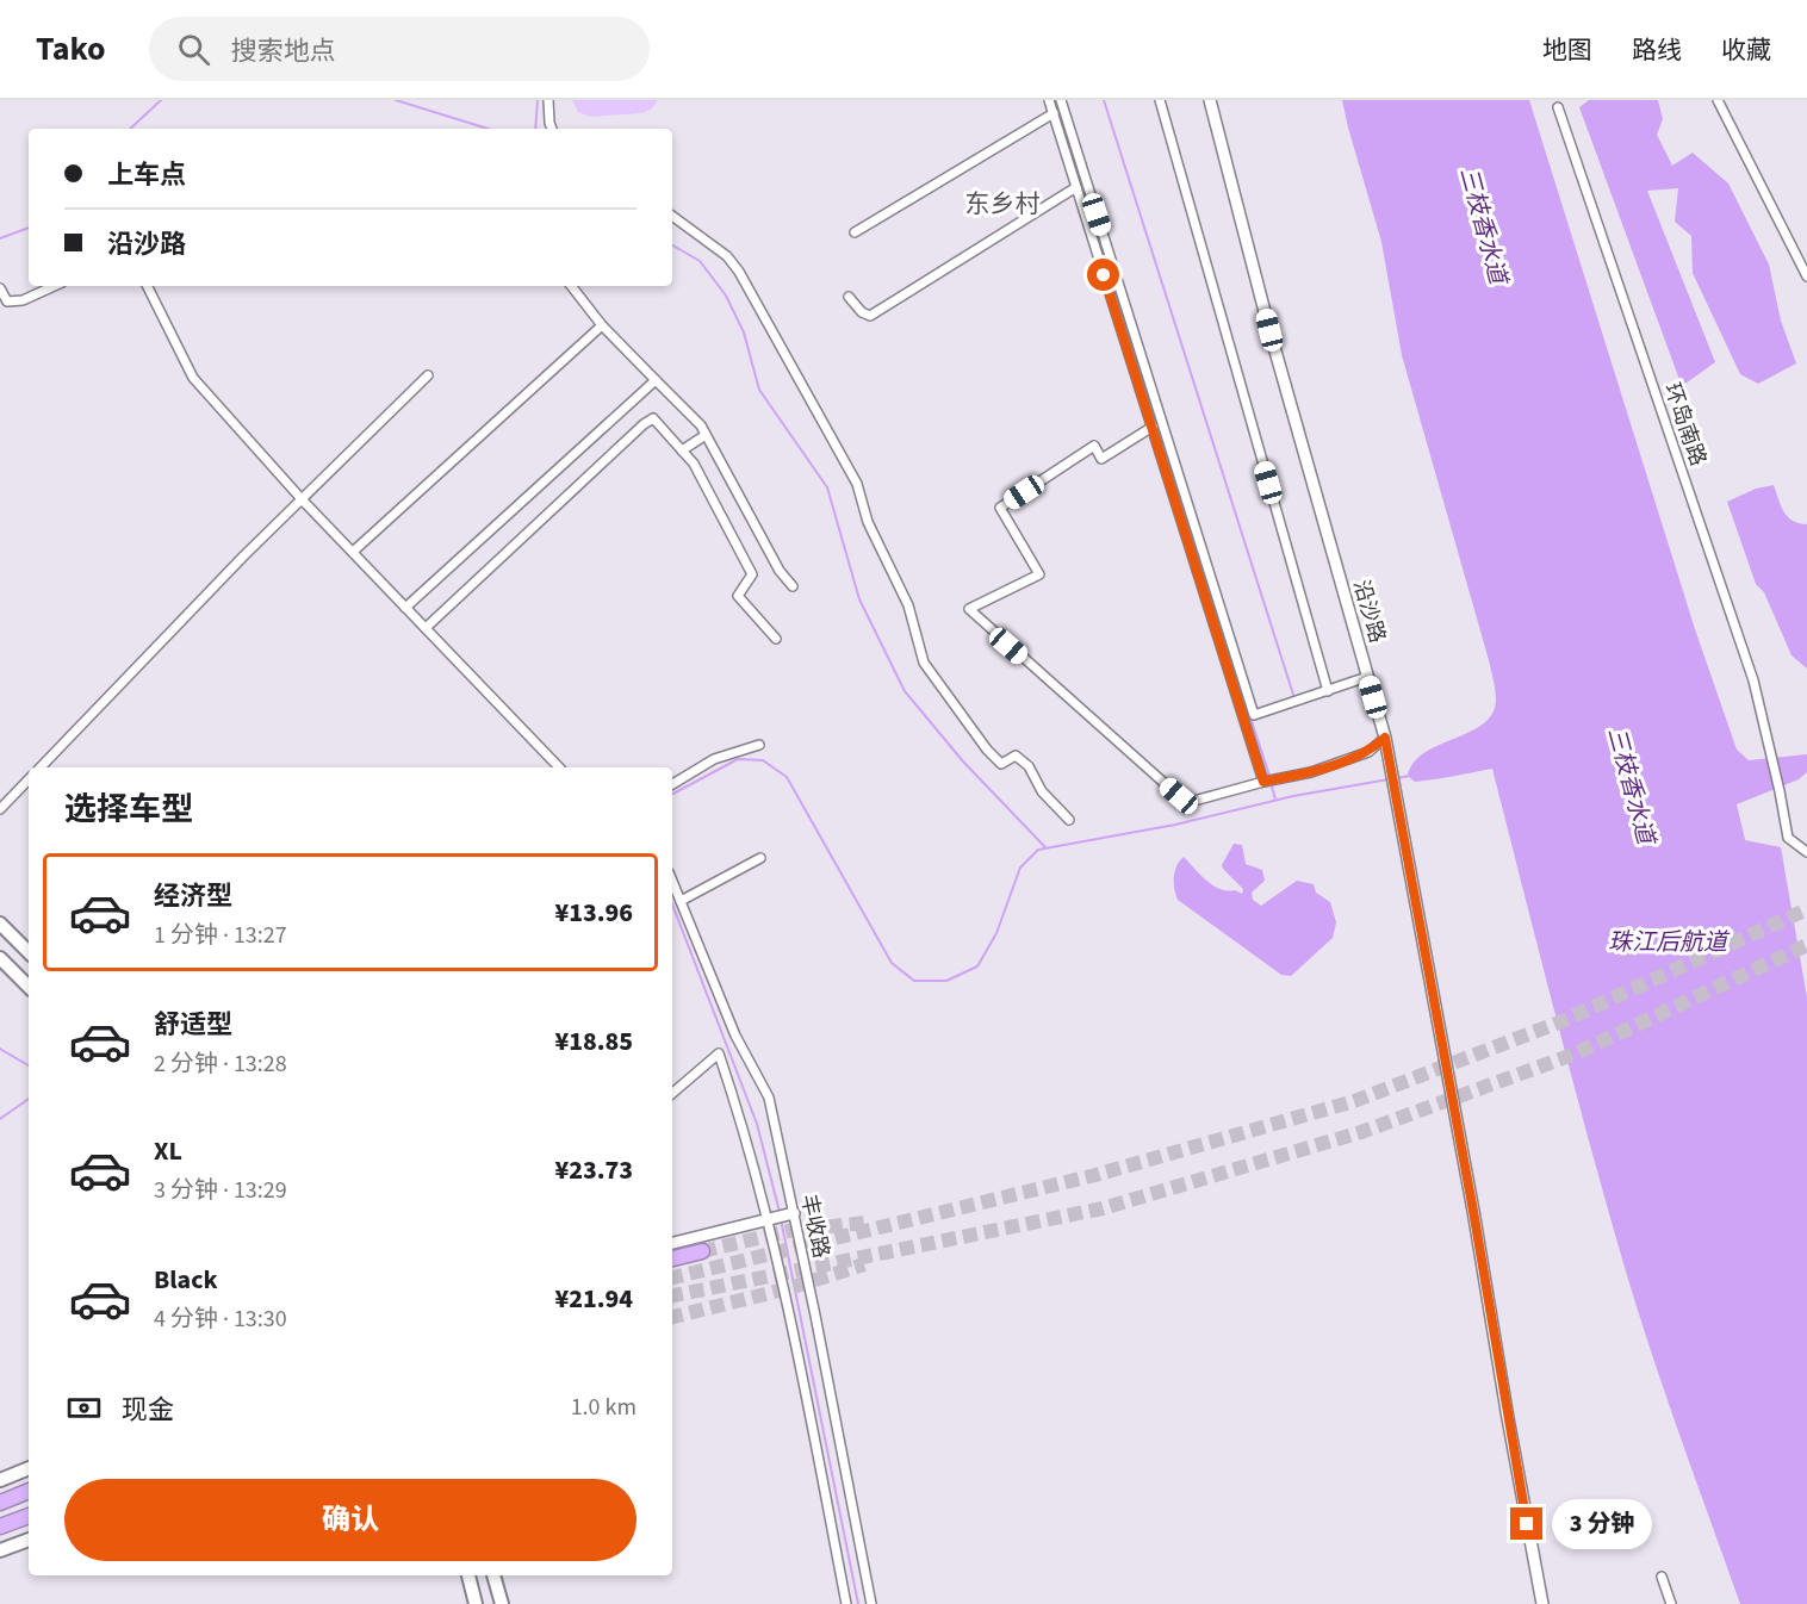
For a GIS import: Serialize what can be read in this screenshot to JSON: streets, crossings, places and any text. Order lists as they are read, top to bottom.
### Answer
{
  "streets": {
    "street": ["环岛南路", "沿沙路", "丰收路"]
  },
  "districts": ["东乡村"],
  "water": ["三枝香水道", "珠江后航道"],
  "page": {
    "header": "Tako",
    "search": "搜索地点",
    "nav": ["地图", "路线", "收藏"],
    "banner": ["上车点", "沿沙路"],
    "heading": "选择车型",
    "list": [
      {
        "name": "经济型",
        "note": "1 分钟 · 13:27",
        "value": "¥13.96"
      },
      {
        "name": "舒适型",
        "note": "2 分钟 · 13:28",
        "value": "¥18.85"
      },
      {
        "name": "XL",
        "note": "3 分钟 · 13:29",
        "value": "¥23.73"
      },
      {
        "name": "Black",
        "note": "4 分钟 · 13:30",
        "value": "¥21.94"
      }
    ],
    "pay": ["现金", "1.0 km"],
    "buttons": "确认",
    "bubble": "3 分钟"
  }
}
